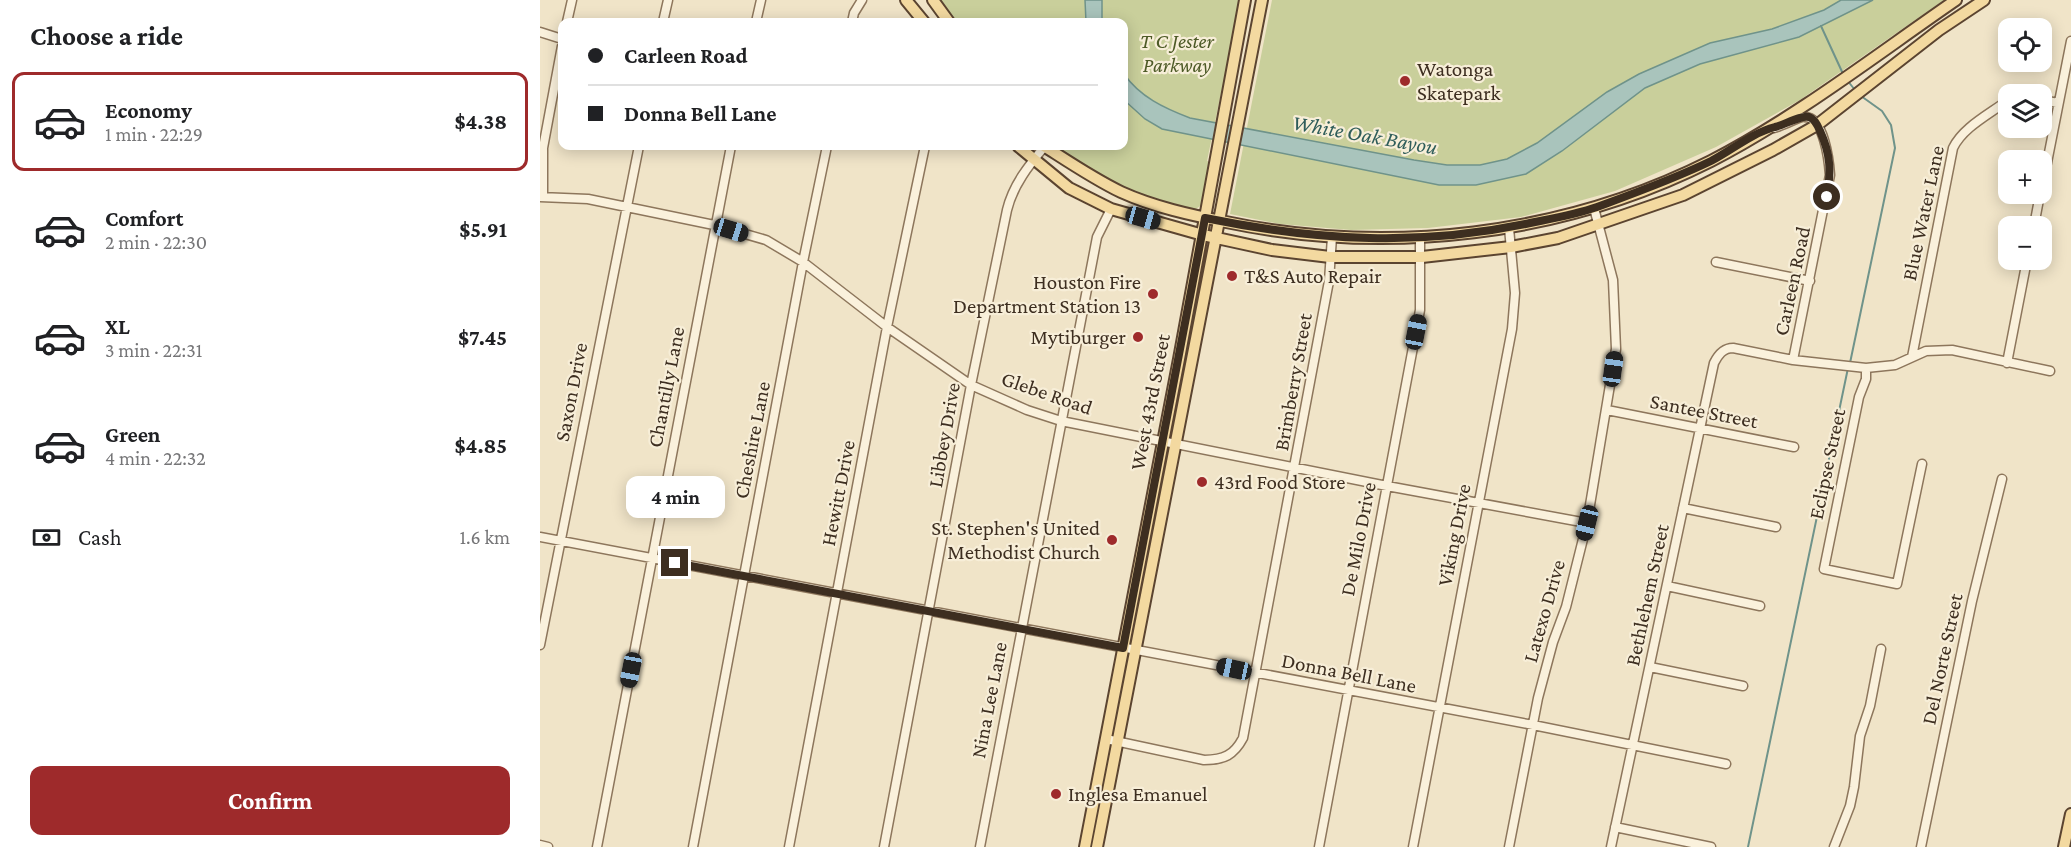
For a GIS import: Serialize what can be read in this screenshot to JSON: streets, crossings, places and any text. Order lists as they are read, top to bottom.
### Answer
{
  "streets": {
    "main road": ["West 43rd Street"],
    "street": [
      "Blue Water Lane",
      "Carleen Road",
      "Brimberry Street",
      "Chantilly Lane",
      "Saxon Drive",
      "Glebe Road",
      "Santee Street",
      "Libbey Drive",
      "Cheshire Lane",
      "Eclipse Street",
      "Hewitt Drive",
      "Viking Drive",
      "De Milo Drive",
      "Bethlehem Street",
      "Latexo Drive",
      "Del Norte Street",
      "Donna Bell Lane",
      "Nina Lee Lane"
    ]
  },
  "crossings": [
    ["Carleen Road", "Bethlehem Street"],
    ["Brimberry Street", "Glebe Road"],
    ["Brimberry Street", "West 43rd Street"],
    ["Brimberry Street", "Donna Bell Lane"],
    ["Chantilly Lane", "Glebe Road"],
    ["Chantilly Lane", "Donna Bell Lane"],
    ["Saxon Drive", "Glebe Road"],
    ["Saxon Drive", "Donna Bell Lane"],
    ["Glebe Road", "West 43rd Street"],
    ["Glebe Road", "Libbey Drive"],
    ["Glebe Road", "Cheshire Lane"],
    ["Glebe Road", "Hewitt Drive"],
    ["Glebe Road", "Viking Drive"],
    ["Glebe Road", "De Milo Drive"],
    ["Glebe Road", "Latexo Drive"],
    ["Glebe Road", "Nina Lee Lane"],
    ["West 43rd Street", "Donna Bell Lane"],
    ["Santee Street", "Bethlehem Street"],
    ["Santee Street", "Latexo Drive"],
    ["Libbey Drive", "Donna Bell Lane"],
    ["Cheshire Lane", "Donna Bell Lane"],
    ["Hewitt Drive", "Donna Bell Lane"],
    ["Viking Drive", "Donna Bell Lane"],
    ["De Milo Drive", "Donna Bell Lane"],
    ["Bethlehem Street", "Donna Bell Lane"],
    ["Latexo Drive", "Donna Bell Lane"],
    ["Donna Bell Lane", "Nina Lee Lane"]
  ],
  "water": ["White Oak Bayou"],
  "parks": ["T C Jester Parkway"],
  "places": [
    "Watonga Skatepark",
    "T&S Auto Repair",
    "Houston Fire Department Station 13",
    "Mytiburger",
    "43rd Food Store",
    "St. Stephen's United Methodist Church",
    "Inglesa Emanuel"
  ],
  "page": {
    "heading": "Choose a ride",
    "map_buttons": ["+", "−"],
    "banner": ["Carleen Road", "Donna Bell Lane"],
    "list": [
      {
        "name": "Economy",
        "note": "1 min · 22:29",
        "value": "$4.38"
      },
      {
        "name": "Comfort",
        "note": "2 min · 22:30",
        "value": "$5.91"
      },
      {
        "name": "XL",
        "note": "3 min · 22:31",
        "value": "$7.45"
      },
      {
        "name": "Green",
        "note": "4 min · 22:32",
        "value": "$4.85"
      }
    ],
    "bubble": "4 min",
    "pay": ["Cash", "1.6 km"],
    "buttons": "Confirm"
  }
}
